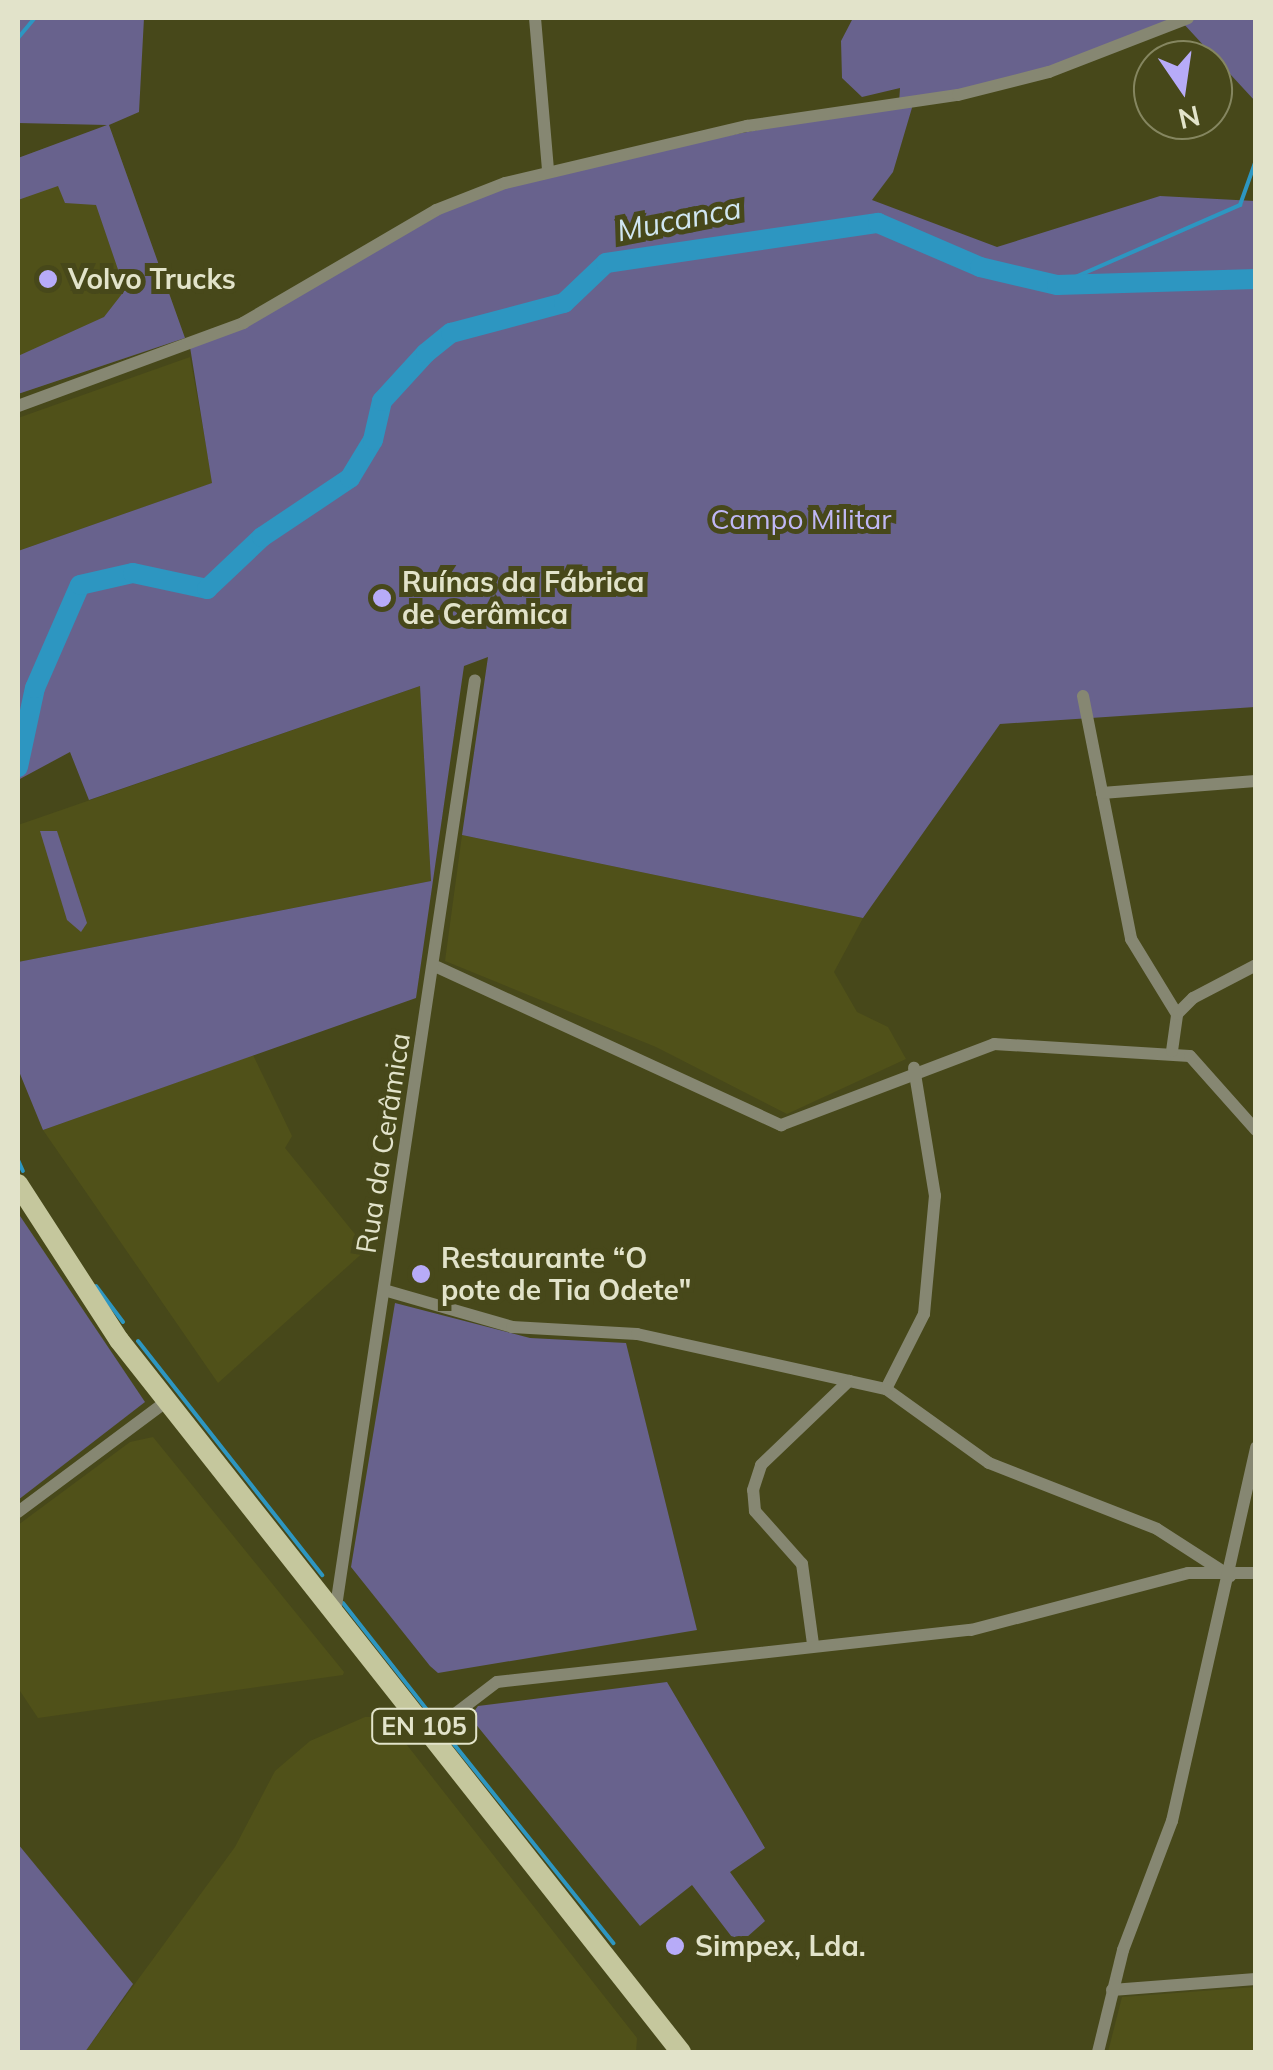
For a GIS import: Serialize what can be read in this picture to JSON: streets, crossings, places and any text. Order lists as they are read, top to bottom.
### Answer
{
  "streets": {
    "main road": ["EN 105"],
    "street": ["Rua da Cerâmica"]
  },
  "crossings": [
    ["Rua da Cerâmica", "EN 105"]
  ],
  "water": ["Mucanca"],
  "parks": ["Campo Militar"],
  "places": [
    "Volvo Trucks",
    "Ruínas da Fábrica de Cerâmica",
    "Restaurante “O pote de Tia Odete\"",
    "Simpex, Lda."
  ],
  "north": "bottom"
}
